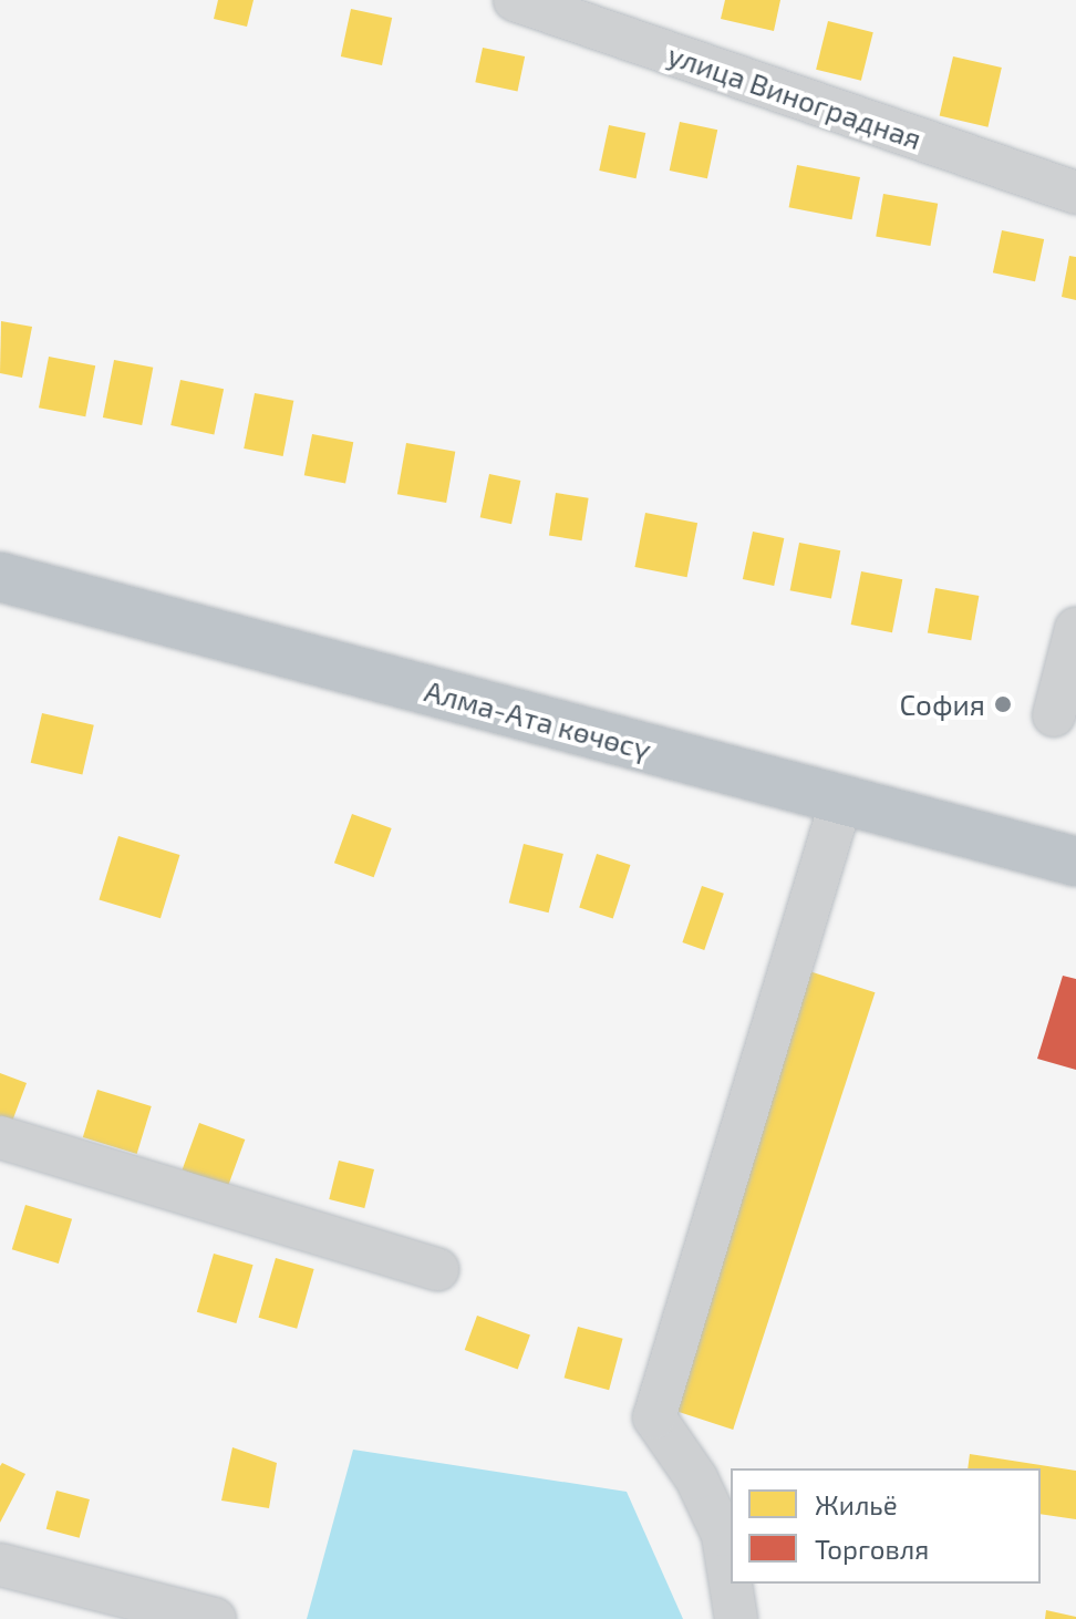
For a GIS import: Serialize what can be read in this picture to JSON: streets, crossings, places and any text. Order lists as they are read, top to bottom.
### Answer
{
  "streets": {
    "highway": ["Алма-Ата көчөсү"],
    "street": ["улица Виноградная"]
  },
  "places": ["София"],
  "legend": ["Жильё", "Торговля"]
}
